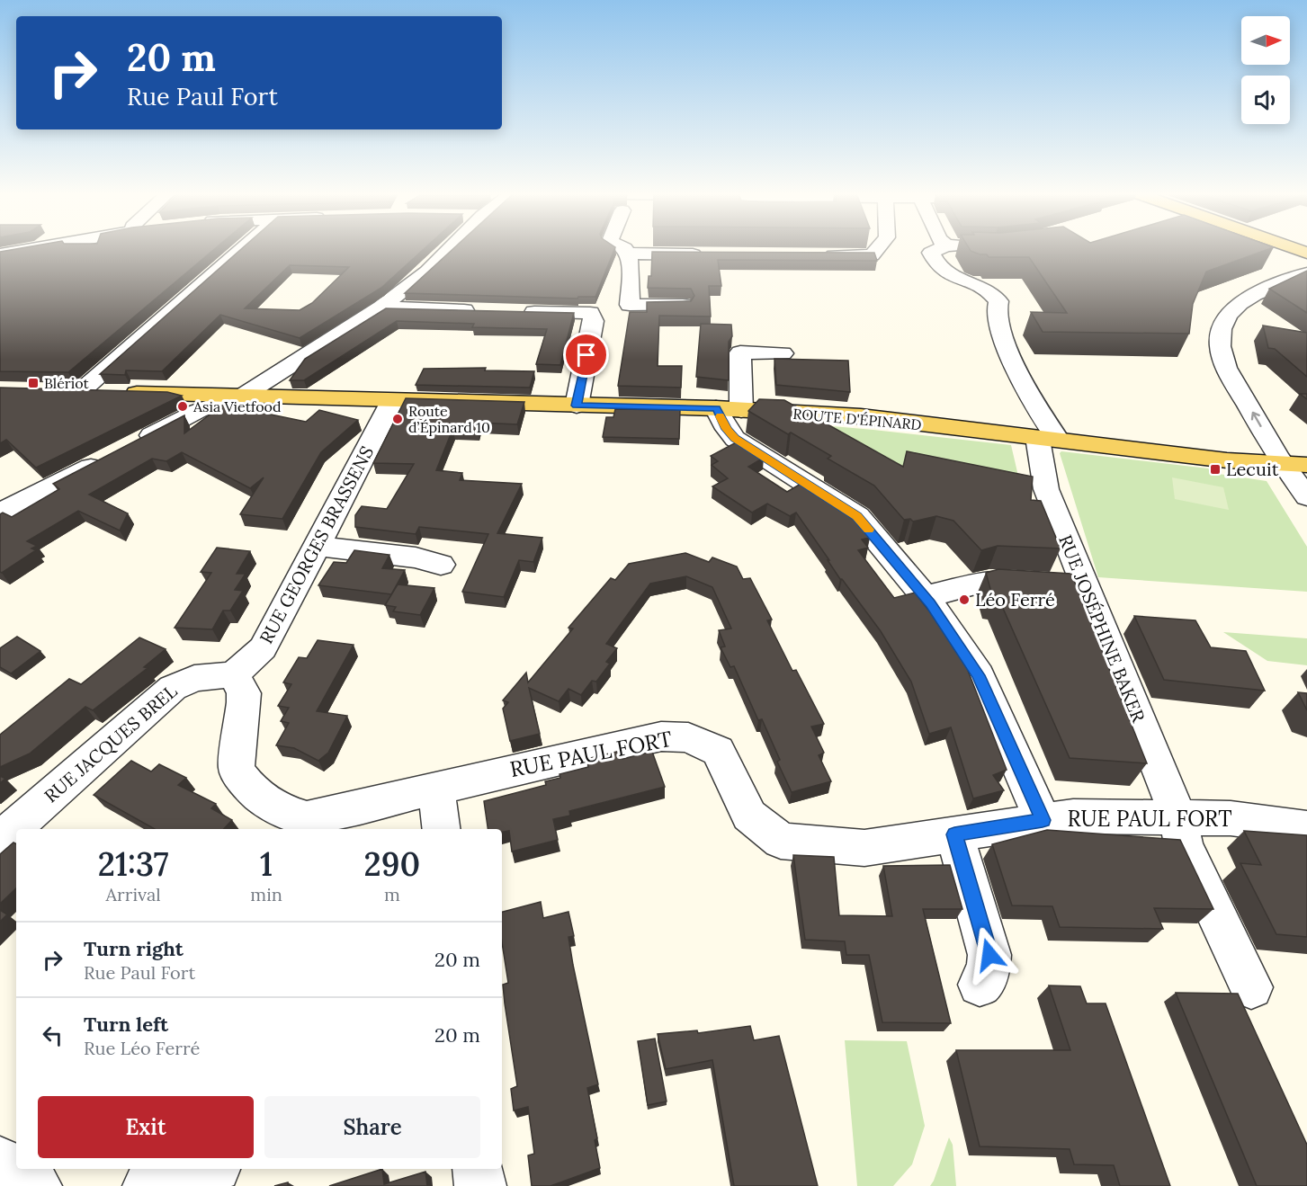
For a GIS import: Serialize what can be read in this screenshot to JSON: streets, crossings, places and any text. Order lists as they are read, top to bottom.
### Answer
{
  "streets": {
    "main road": ["ROUTE D'ÉPINARD"],
    "street": [
      "RUE GEORGES BRASSENS",
      "RUE JOSÉPHINE BAKER",
      "RUE JACQUES BREL",
      "RUE PAUL FORT"
    ]
  },
  "crossings": [
    ["ROUTE D'ÉPINARD", "RUE GEORGES BRASSENS"],
    ["ROUTE D'ÉPINARD", "RUE JOSÉPHINE BAKER"],
    ["RUE GEORGES BRASSENS", "RUE JACQUES BREL"],
    ["RUE JOSÉPHINE BAKER", "RUE PAUL FORT"]
  ],
  "places": {
    "transit": ["Blériot", "Lecuit"],
    "other": ["Asia Vietfood", "Route d’Épinard 10", "Léo Ferré"]
  },
  "north": "right",
  "page": {
    "turn": ["20 m", "Rue Paul Fort"],
    "eta": [
      "21:37",
      "Arrival",
      "1",
      "min",
      "290",
      "m"
    ],
    "list": [
      {
        "name": "Turn right",
        "note": "Rue Paul Fort",
        "value": "20 m"
      },
      {
        "name": "Turn left",
        "note": "Rue Léo Ferré",
        "value": "20 m"
      }
    ],
    "buttons": ["Exit", "Share"]
  }
}
